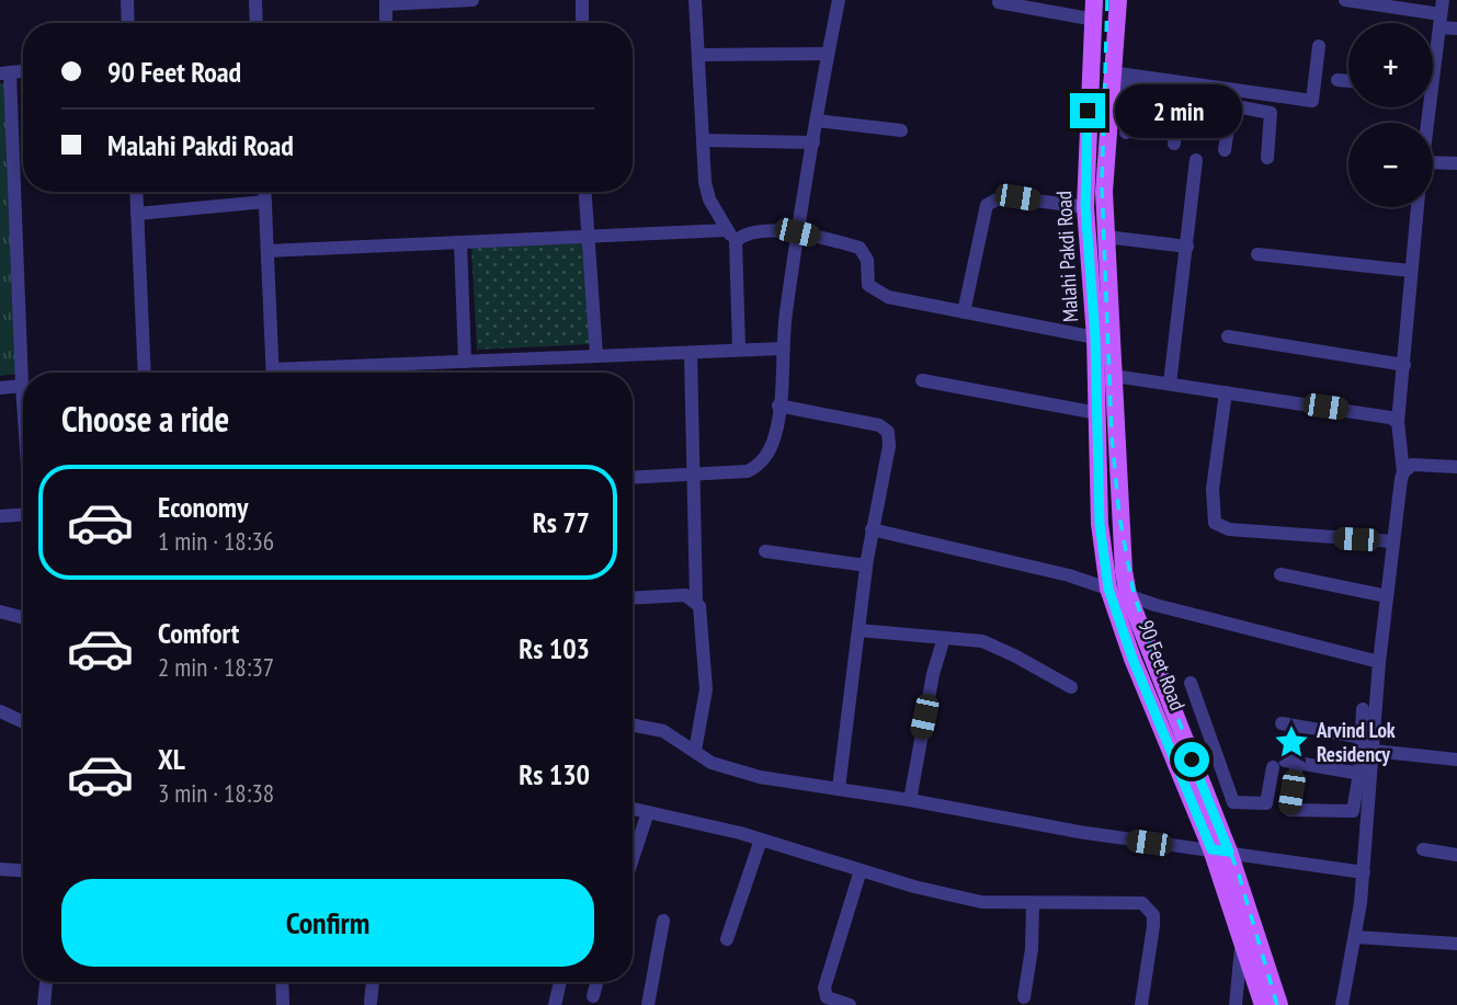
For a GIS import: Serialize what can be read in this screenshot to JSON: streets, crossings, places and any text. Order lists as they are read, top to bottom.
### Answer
{
  "streets": {
    "main road": ["Malahi Pakdi Road", "90 Feet Road"]
  },
  "crossings": [
    ["Malahi Pakdi Road", "90 Feet Road"]
  ],
  "places": {
    "place": ["Arvind Lok Residency"]
  },
  "page": {
    "map_buttons": ["+", "−"],
    "banner": ["90 Feet Road", "Malahi Pakdi Road"],
    "bubble": "2 min",
    "heading": "Choose a ride",
    "list": [
      {
        "name": "Economy",
        "note": "1 min · 18:36",
        "value": "Rs 77"
      },
      {
        "name": "Comfort",
        "note": "2 min · 18:37",
        "value": "Rs 103"
      },
      {
        "name": "XL",
        "note": "3 min · 18:38",
        "value": "Rs 130"
      }
    ],
    "buttons": "Confirm"
  }
}
